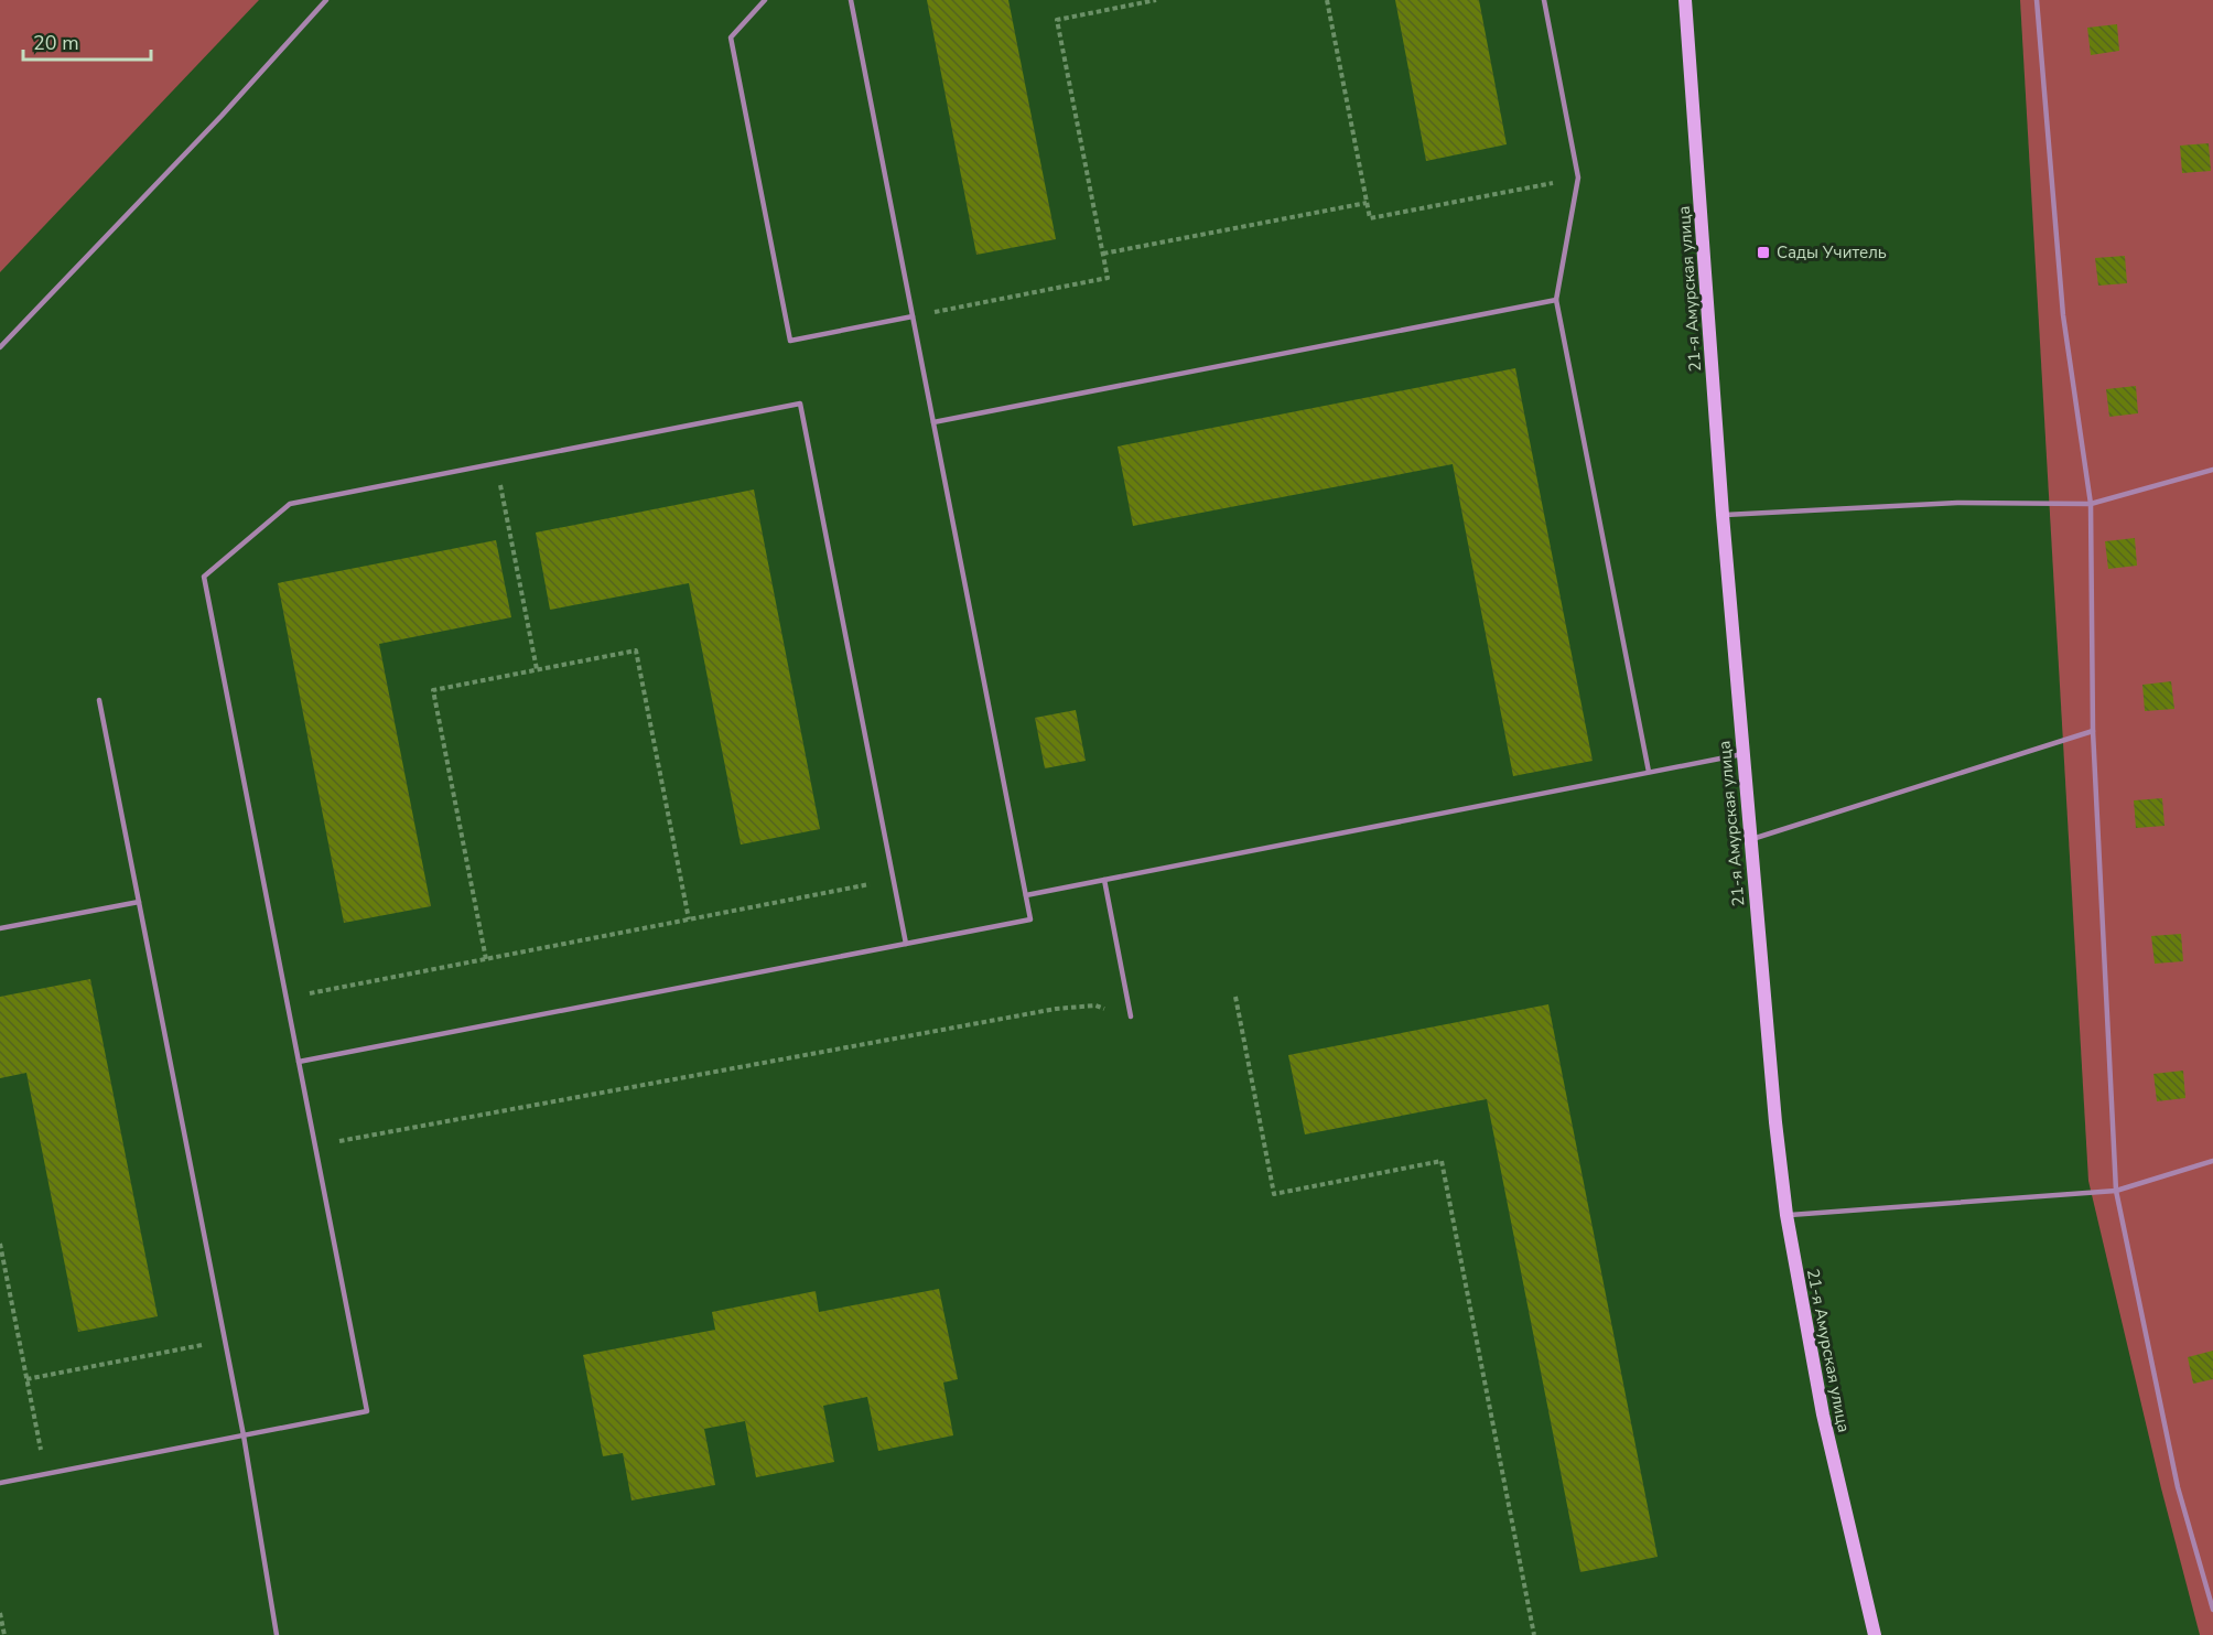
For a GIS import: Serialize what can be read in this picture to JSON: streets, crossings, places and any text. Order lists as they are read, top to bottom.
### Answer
{
  "streets": {
    "main road": ["21-я Амурская улица"]
  },
  "places": {
    "transit": ["Сады Учитель"]
  },
  "scale_bar": "20 m"
}
